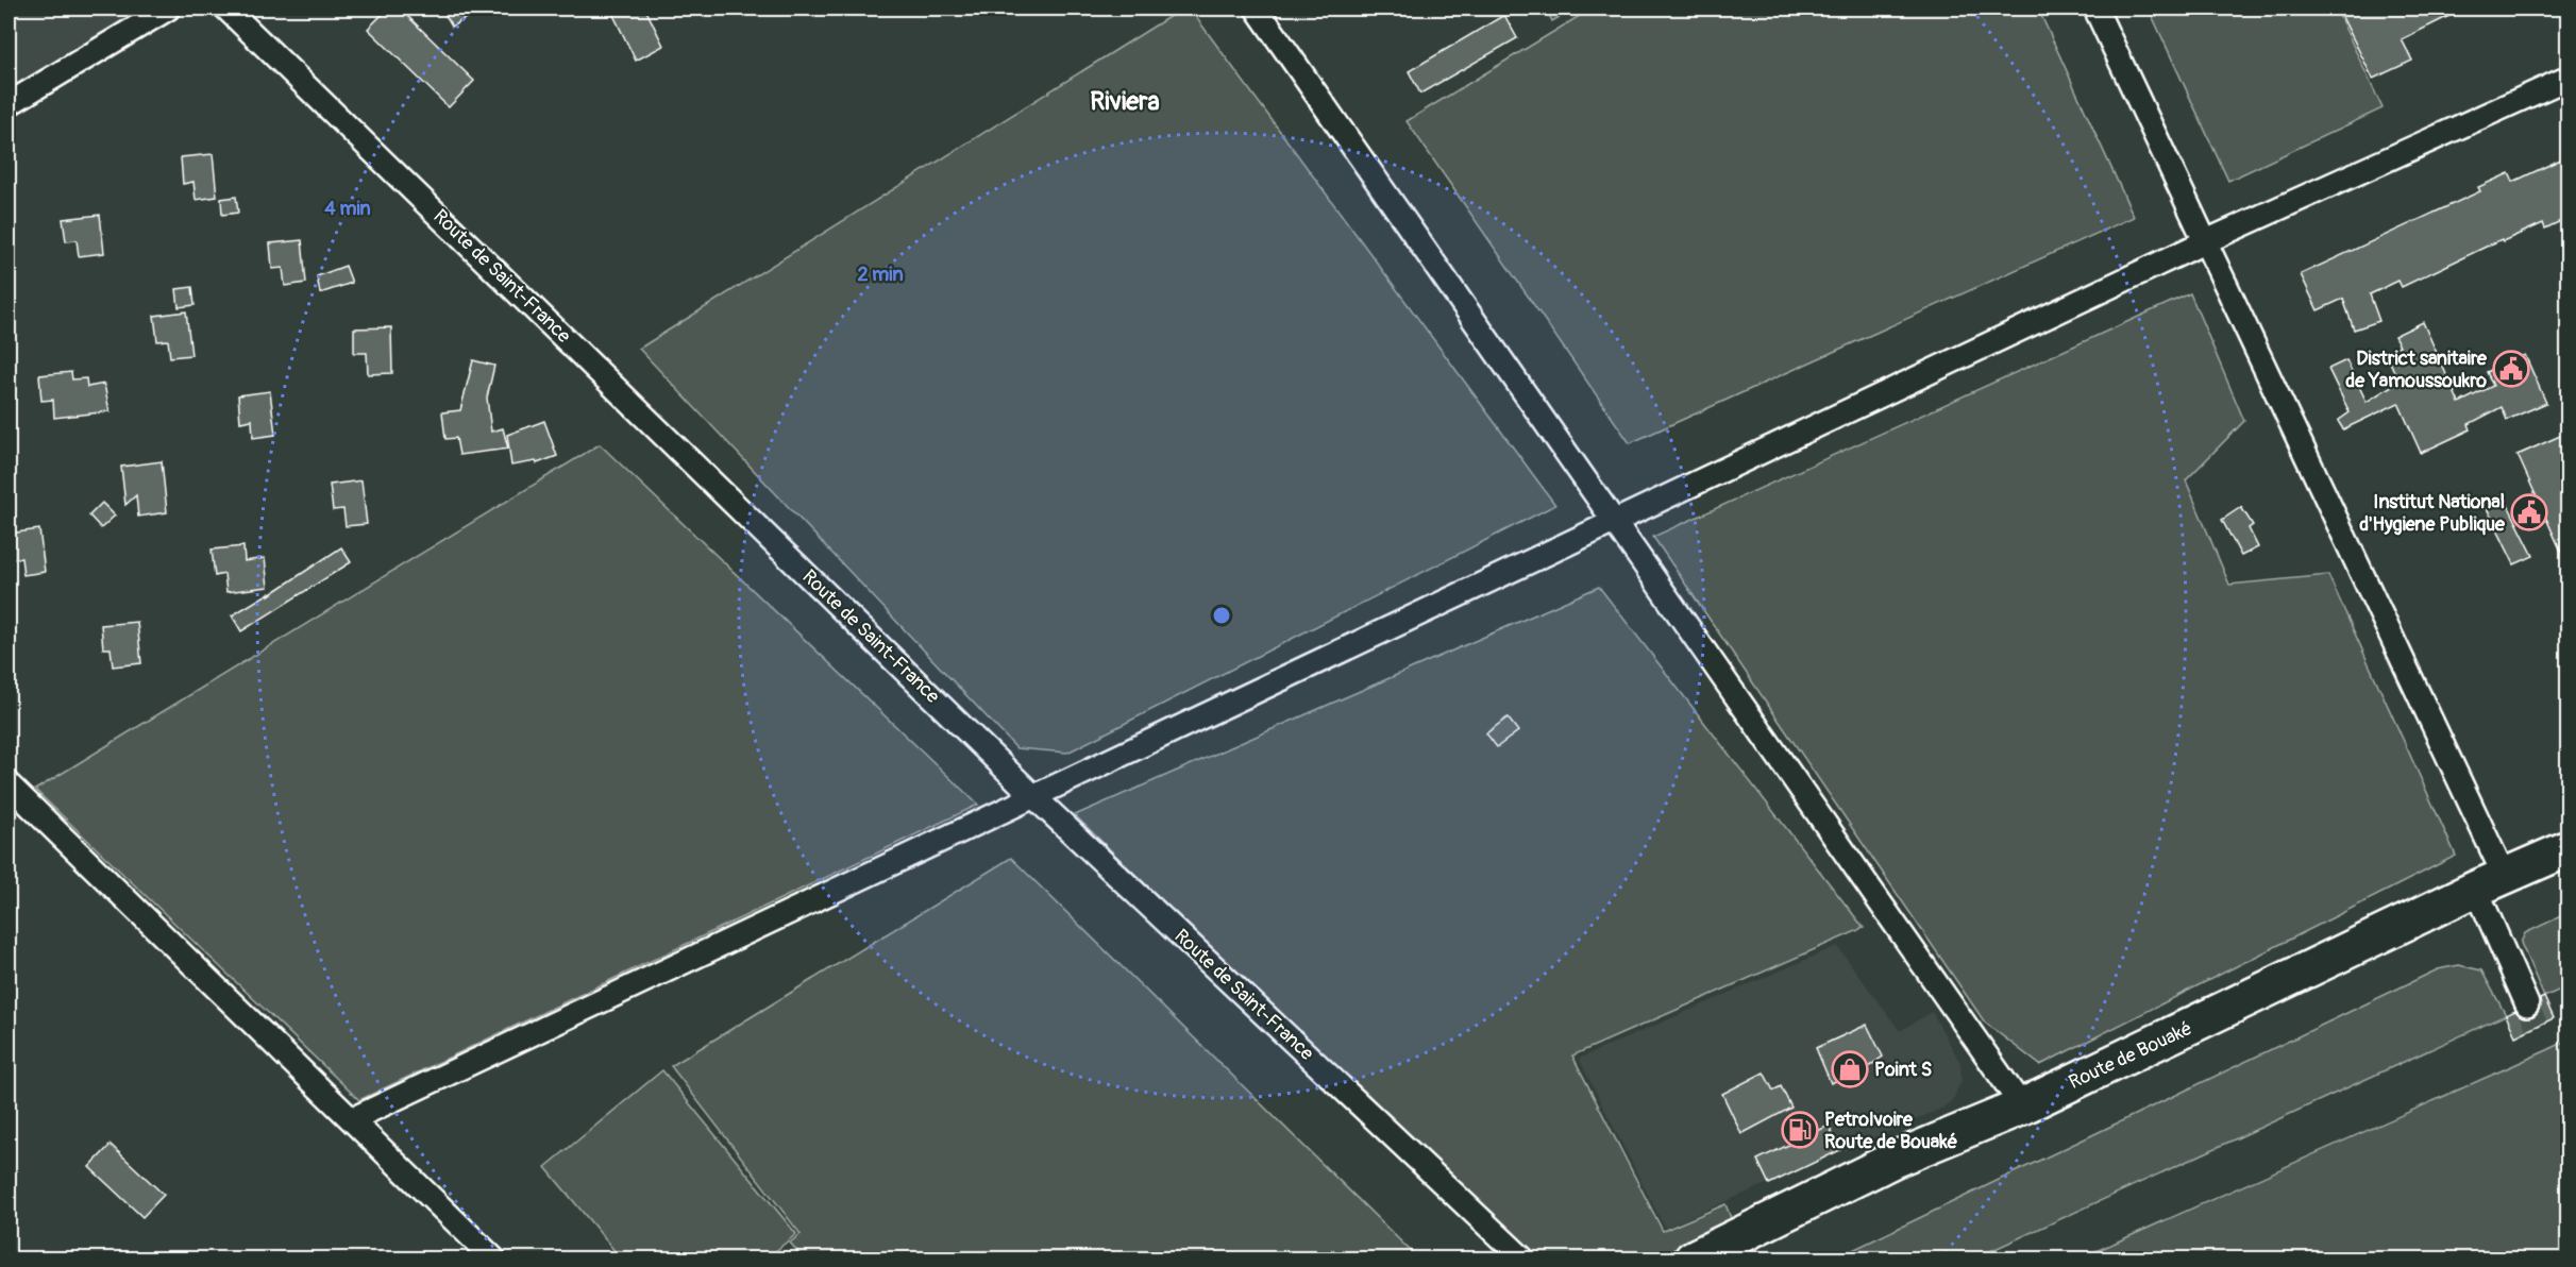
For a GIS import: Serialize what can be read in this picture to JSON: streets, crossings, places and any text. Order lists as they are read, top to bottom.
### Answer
{
  "streets": {
    "highway": ["Route de Bouaké"],
    "street": ["Route de Saint-France"]
  },
  "districts": ["Riviera"],
  "places": {
    "public building": ["District sanitaire de Yamoussoukro", "Institut National d'Hygiene Publique"],
    "shop": ["Point S"],
    "fuel station": ["PetroIvoire Route de Bouaké"]
  },
  "rings": ["4 min", "2 min"]
}
